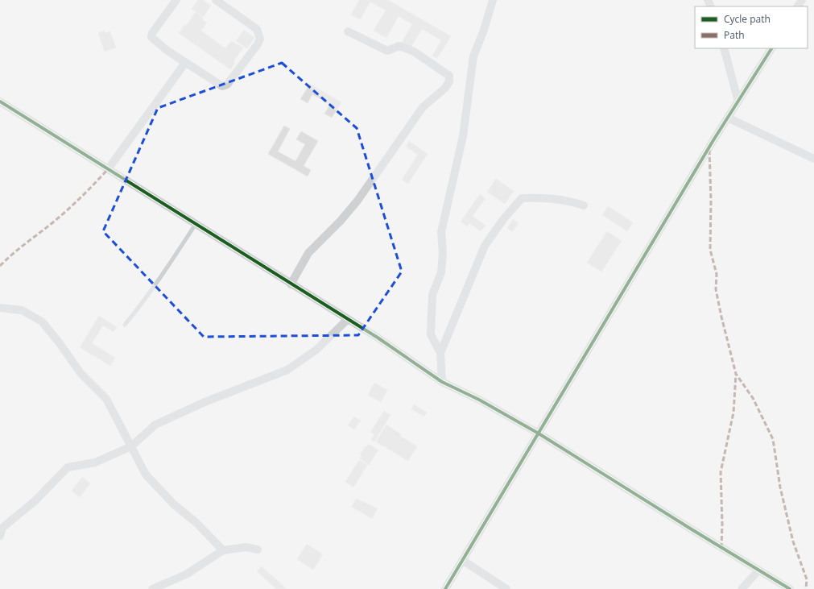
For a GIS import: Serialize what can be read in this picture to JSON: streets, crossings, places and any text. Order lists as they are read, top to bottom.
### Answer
{
  "legend": ["Cycle path", "Path"]
}
